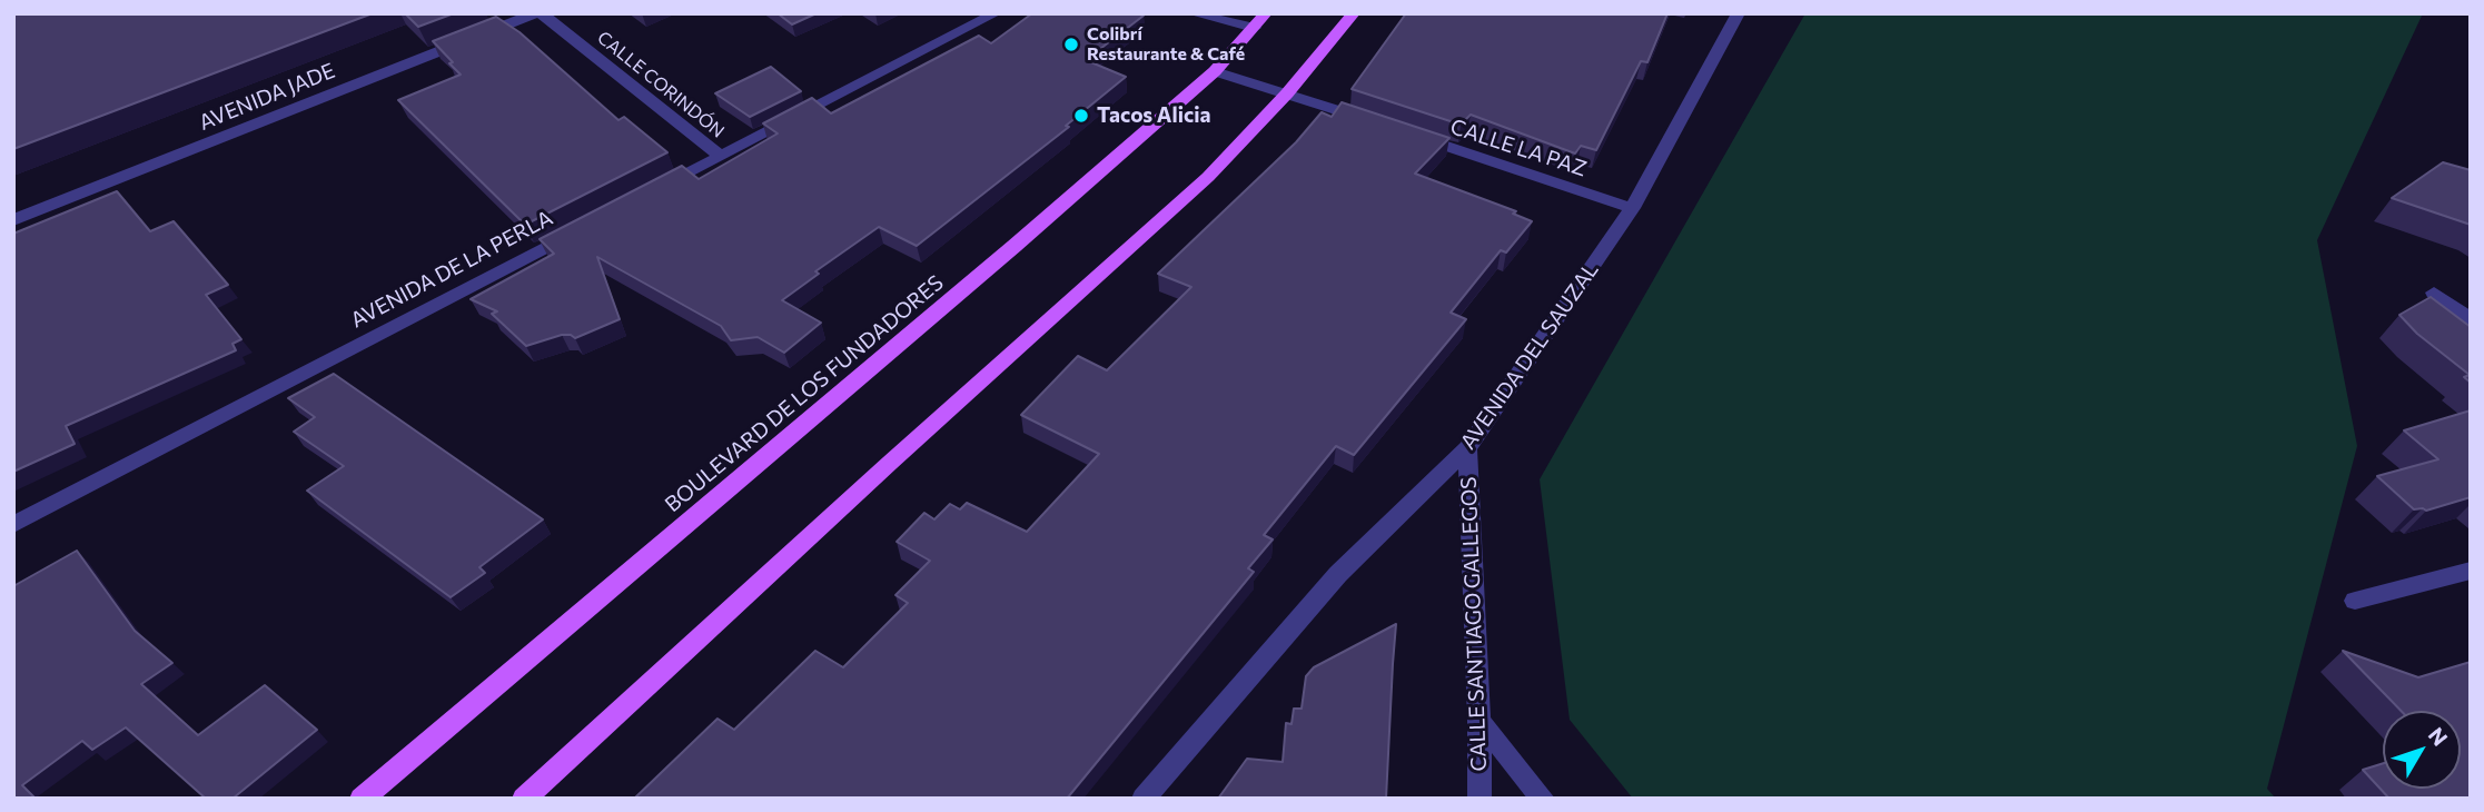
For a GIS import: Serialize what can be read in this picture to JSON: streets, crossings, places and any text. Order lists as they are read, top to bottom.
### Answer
{
  "streets": {
    "main road": ["BOULEVARD DE LOS FUNDADORES"],
    "street": [
      "CALLE CORINDÓN",
      "AVENIDA JADE",
      "CALLE LA PAZ",
      "AVENIDA DE LA PERLA",
      "AVENIDA DEL SAUZAL",
      "CALLE SANTIAGO GALLEGOS"
    ]
  },
  "crossings": [
    ["CALLE LA PAZ", "AVENIDA DEL SAUZAL"],
    ["AVENIDA DEL SAUZAL", "CALLE SANTIAGO GALLEGOS"]
  ],
  "places": ["Colibrí Restaurante & Café", "Tacos Alicia"],
  "north": "top right"
}
